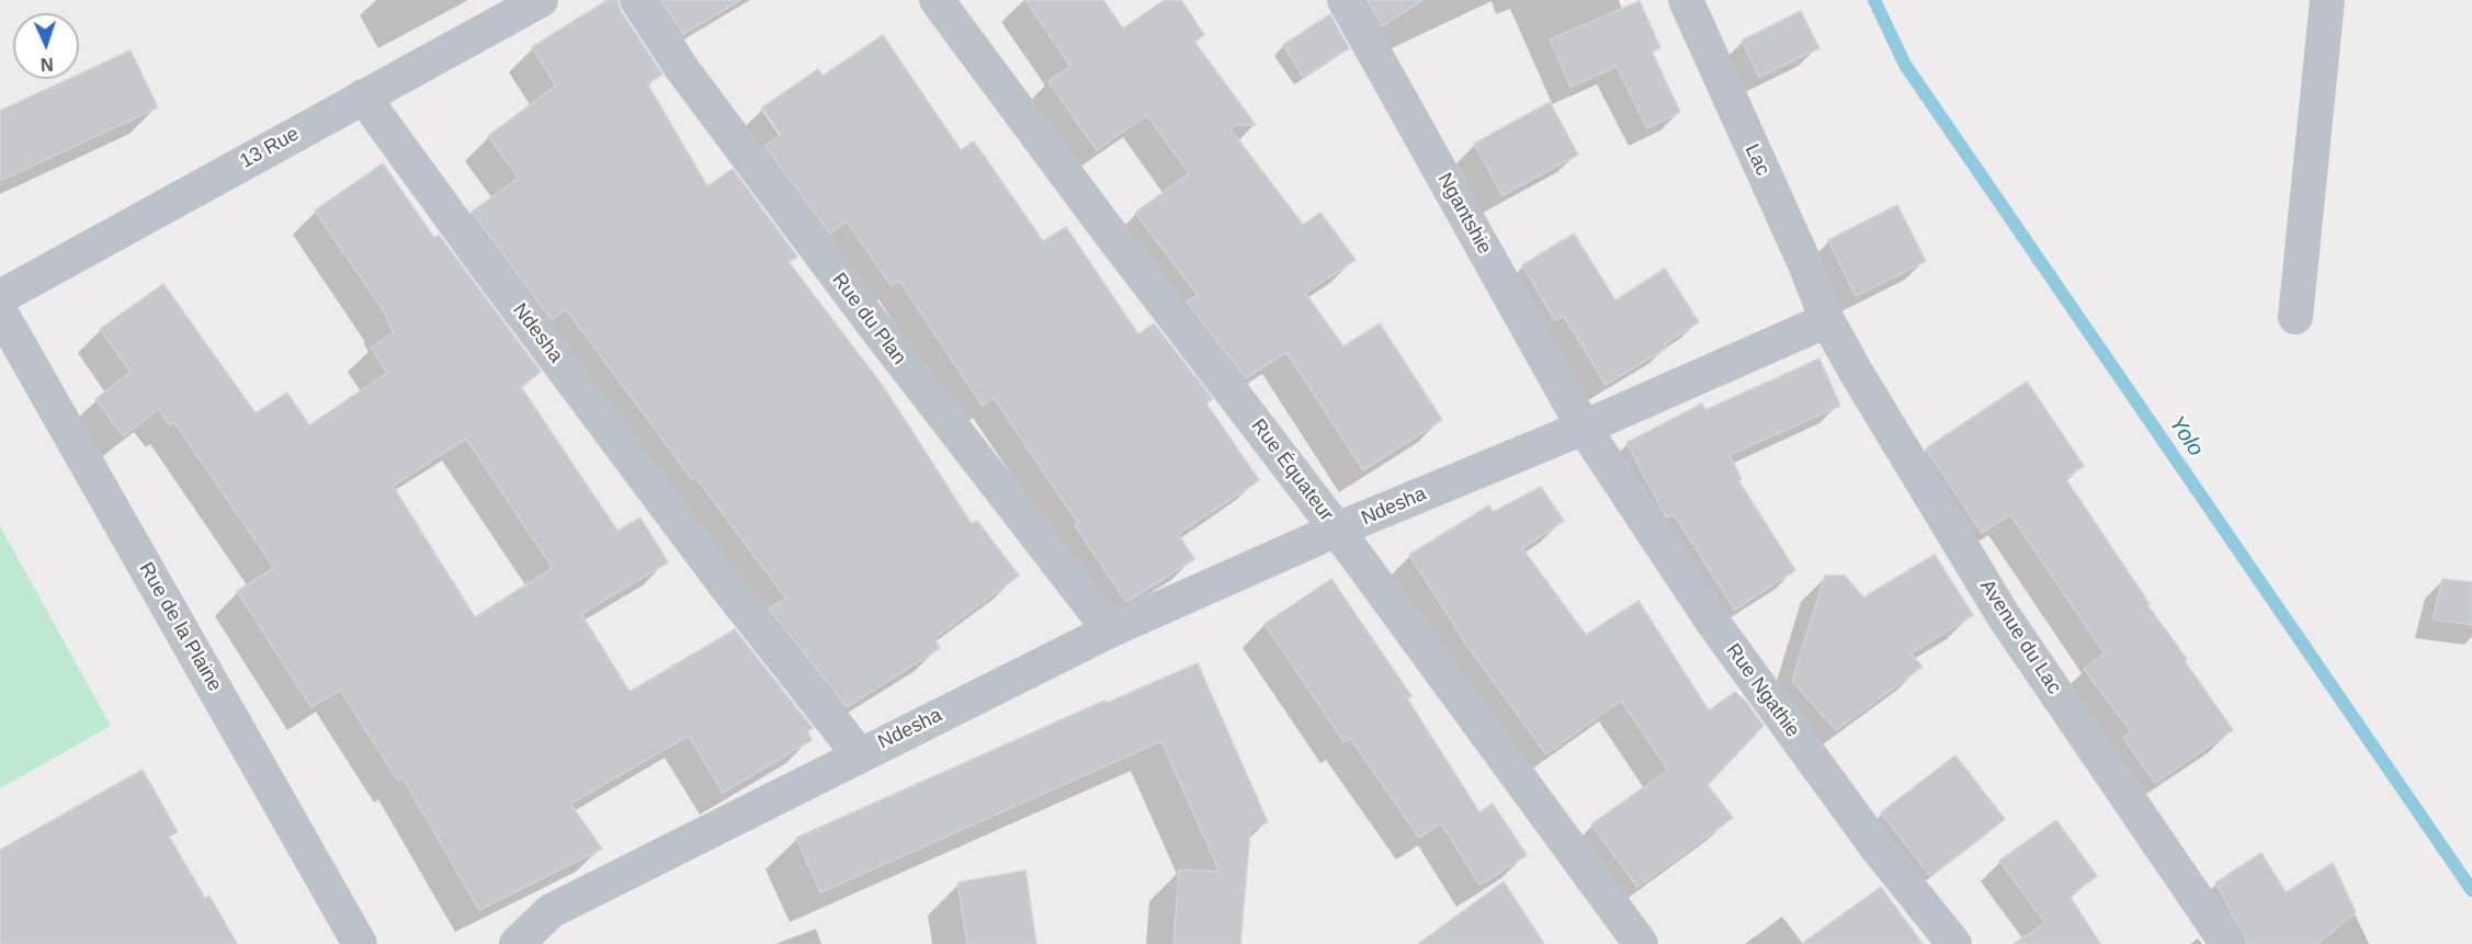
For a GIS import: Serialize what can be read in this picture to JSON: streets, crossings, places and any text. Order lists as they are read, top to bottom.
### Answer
{
  "streets": {
    "street": [
      "13 Rue",
      "Lac",
      "Ngantshie",
      "Rue du Plan",
      "Ndesha",
      "Rue Équateur",
      "Rue de la Plaine",
      "Avenue du Lac",
      "Rue Ngathie"
    ]
  },
  "crossings": [
    ["13 Rue", "Ndesha"],
    ["Lac", "Ndesha"],
    ["Lac", "Avenue du Lac"],
    ["Ngantshie", "Ndesha"],
    ["Ngantshie", "Rue Ngathie"],
    ["Rue du Plan", "Ndesha"],
    ["Ndesha", "Rue Équateur"],
    ["Ndesha", "Avenue du Lac"],
    ["Ndesha", "Rue Ngathie"]
  ],
  "water": ["Yolo"],
  "north": "bottom"
}
